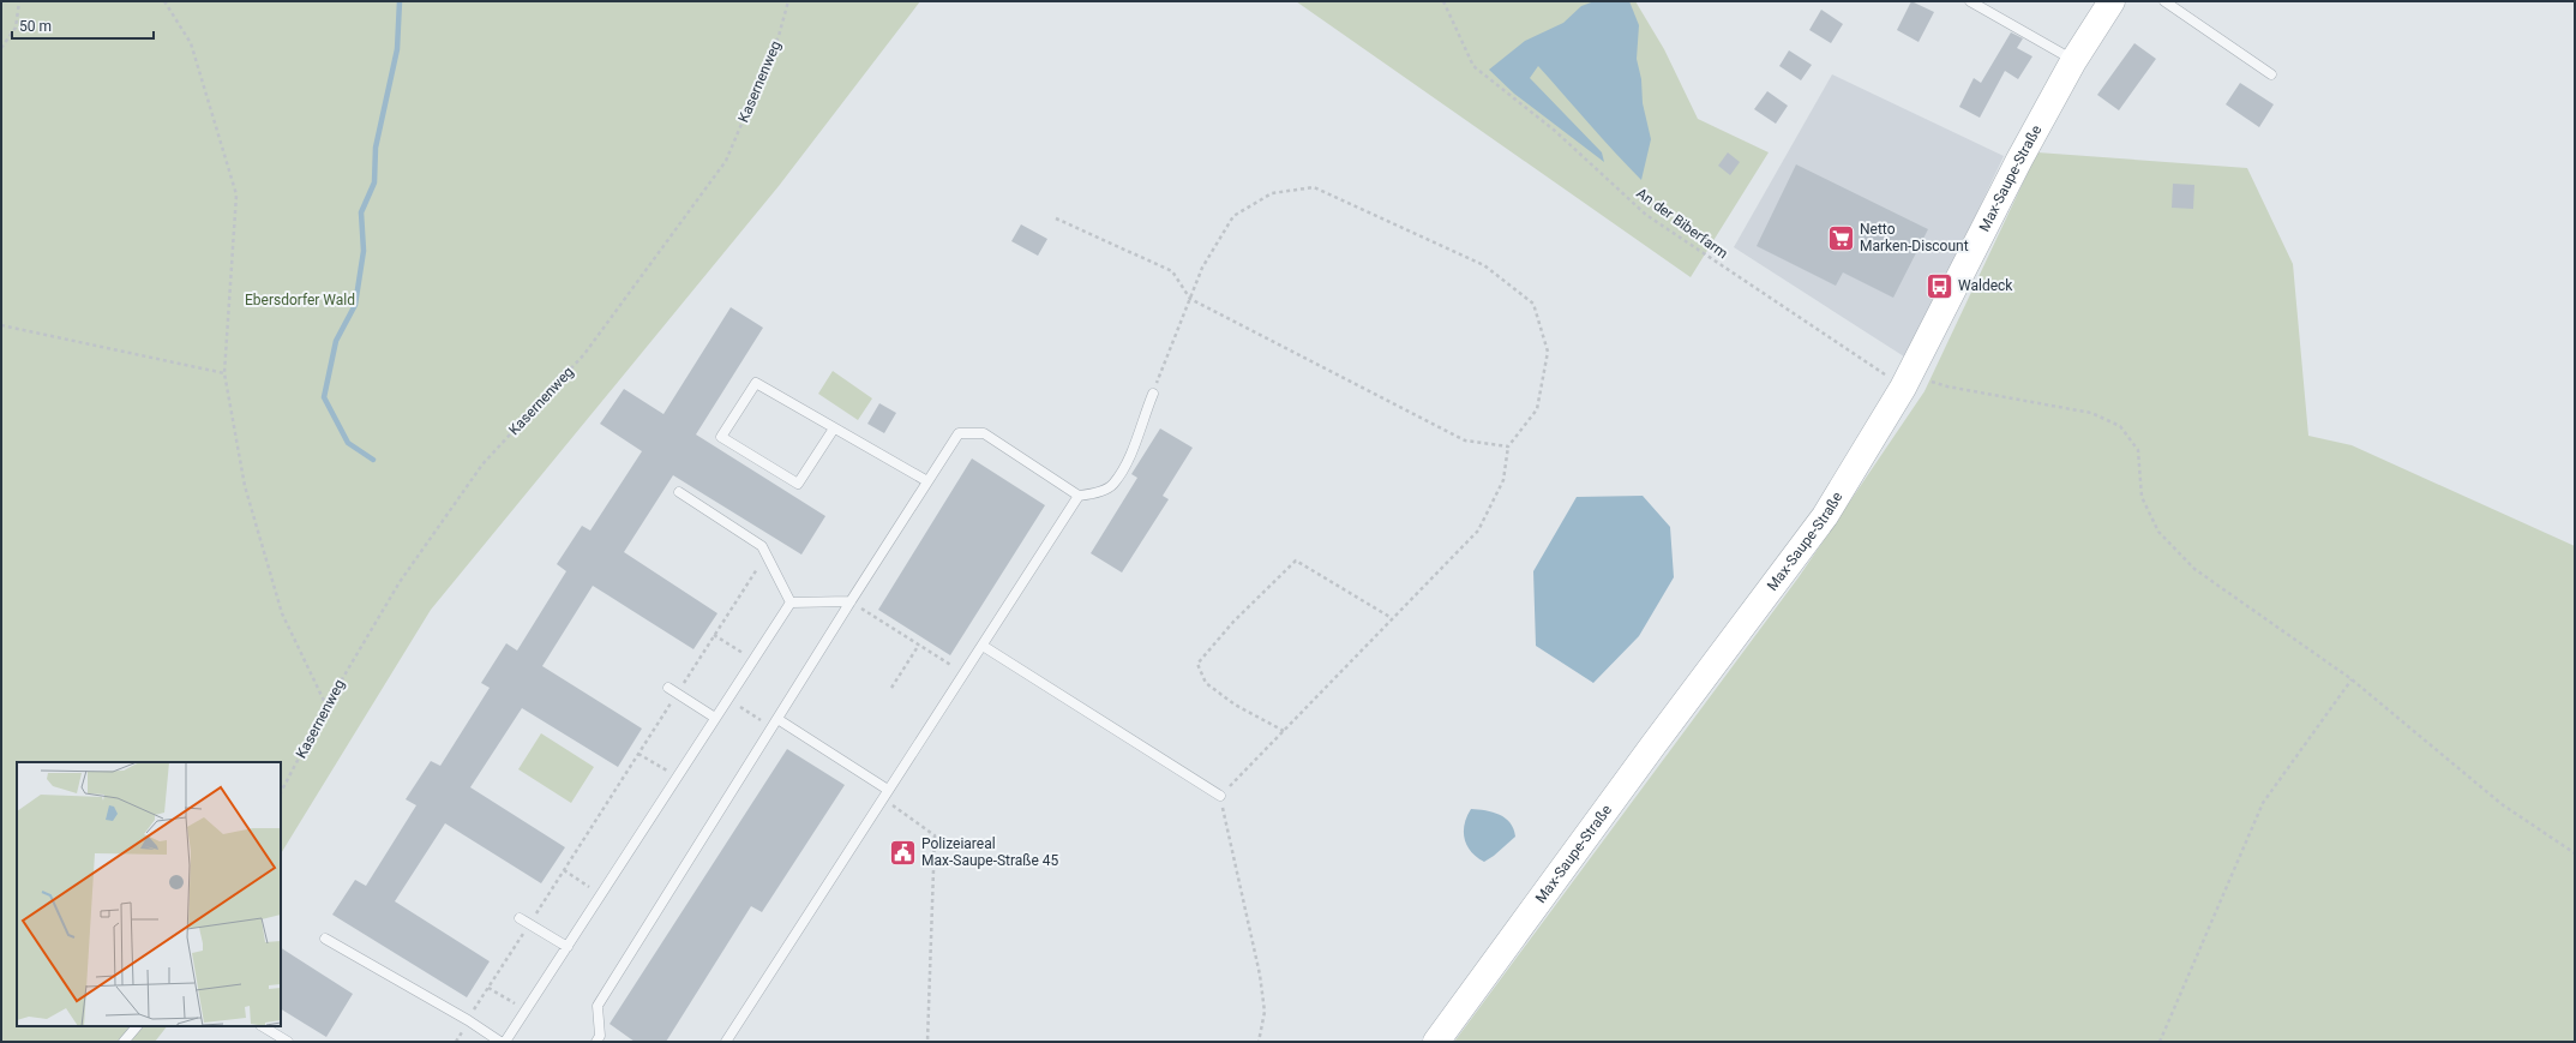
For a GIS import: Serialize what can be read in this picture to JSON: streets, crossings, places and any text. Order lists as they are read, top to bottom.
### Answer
{
  "streets": {
    "street": ["Max-Saupe-Straße"],
    "path": ["Kasernenweg", "An der Biberfarm"]
  },
  "crossings": [
    ["Max-Saupe-Straße", "An der Biberfarm"]
  ],
  "parks": ["Ebersdorfer Wald"],
  "places": {
    "supermarket": ["Netto Marken-Discount"],
    "bus stop": ["Waldeck"],
    "public building": ["Polizeiareal Max-Saupe-Straße 45"]
  },
  "scale_bar": "50 m"
}
